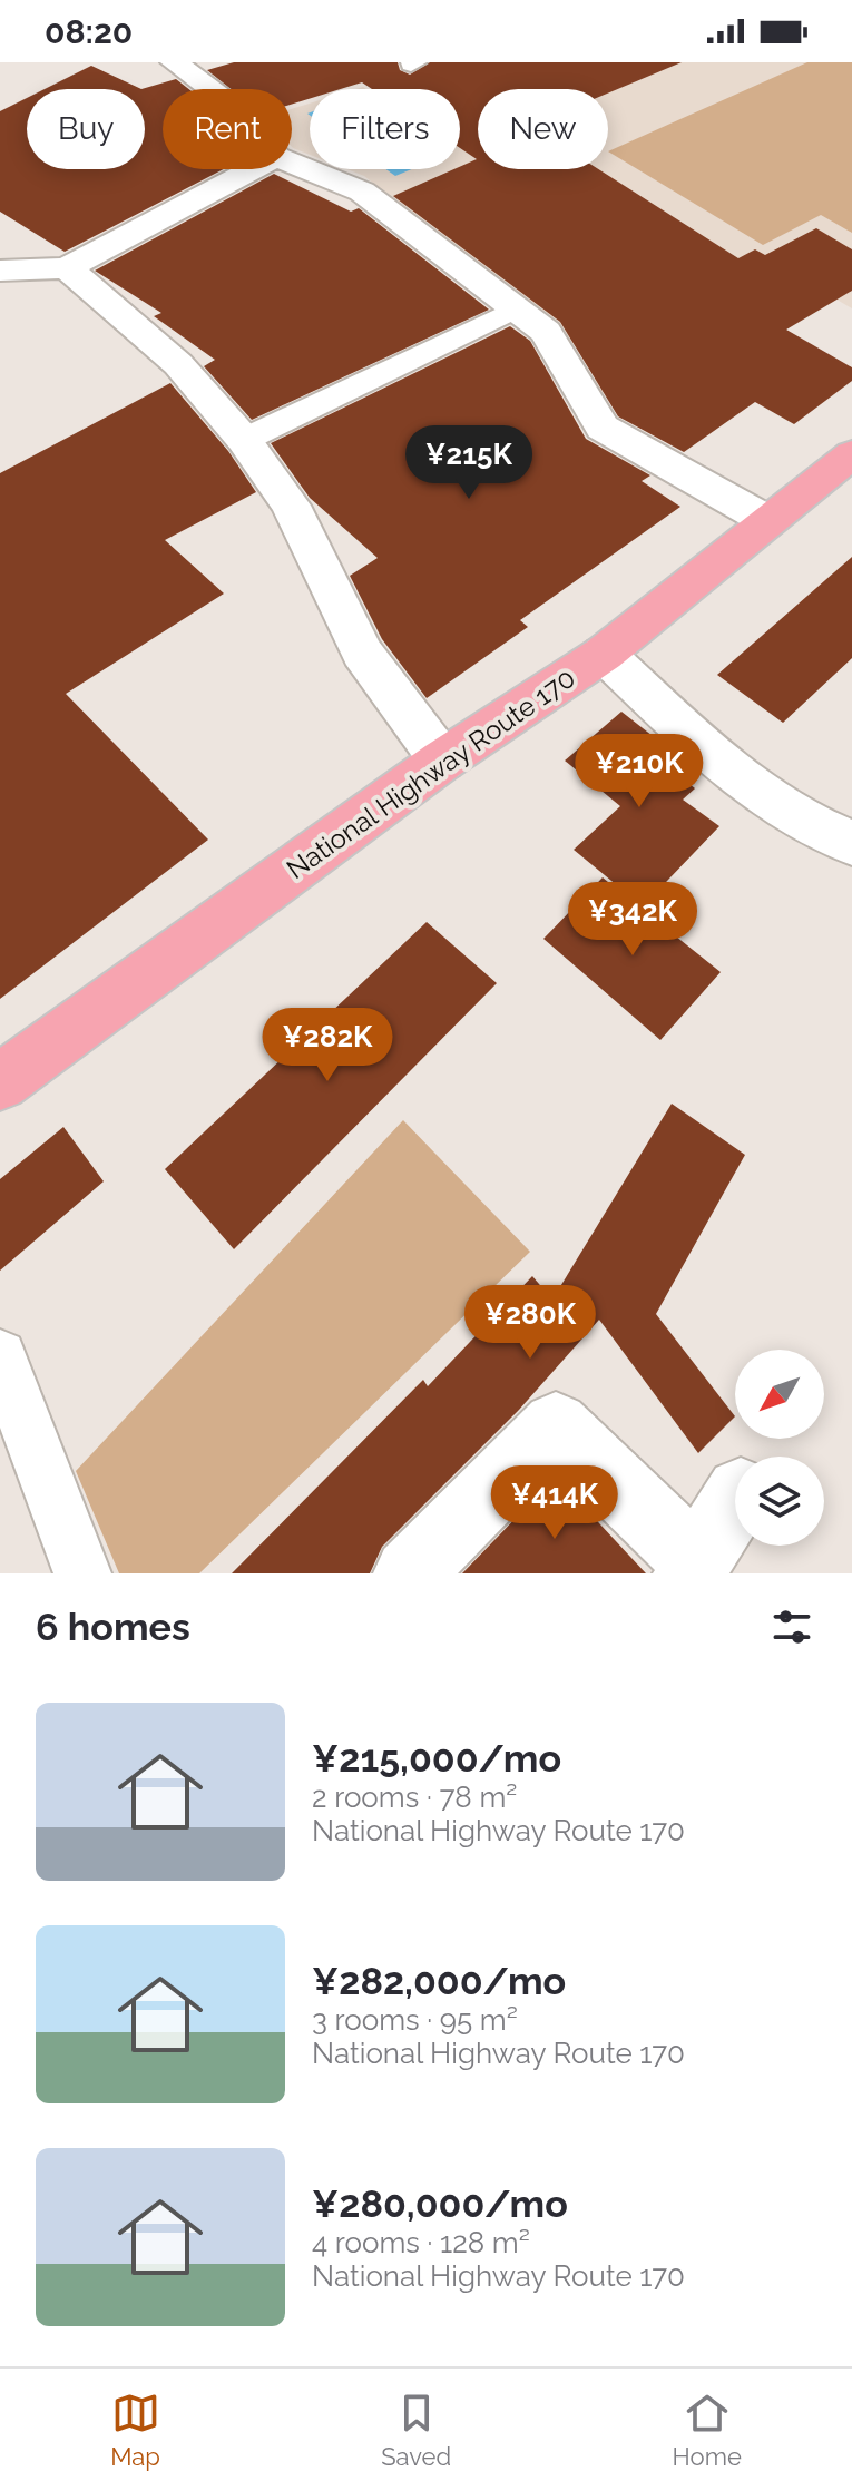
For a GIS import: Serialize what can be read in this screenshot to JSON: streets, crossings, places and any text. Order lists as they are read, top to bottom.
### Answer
{
  "streets": {
    "highway": ["National Highway Route 170"]
  },
  "north": "bottom left",
  "page": {
    "status": "08:20",
    "chip": [
      "Buy",
      "Rent",
      "Filters",
      "New"
    ],
    "price": [
      "¥215K",
      "¥210K",
      "¥342K",
      "¥282K",
      "¥280K",
      "¥414K"
    ],
    "heading": "6 homes",
    "list": [
      {
        "name": "¥215,000/mo",
        "note": "2 rooms · 78 m² · National Highway Route 170"
      },
      {
        "name": "¥282,000/mo",
        "note": "3 rooms · 95 m² · National Highway Route 170"
      },
      {
        "name": "¥280,000/mo",
        "note": "4 rooms · 128 m² · National Highway Route 170"
      }
    ],
    "tabs": ["Map", "Saved", "Home"]
  }
}
